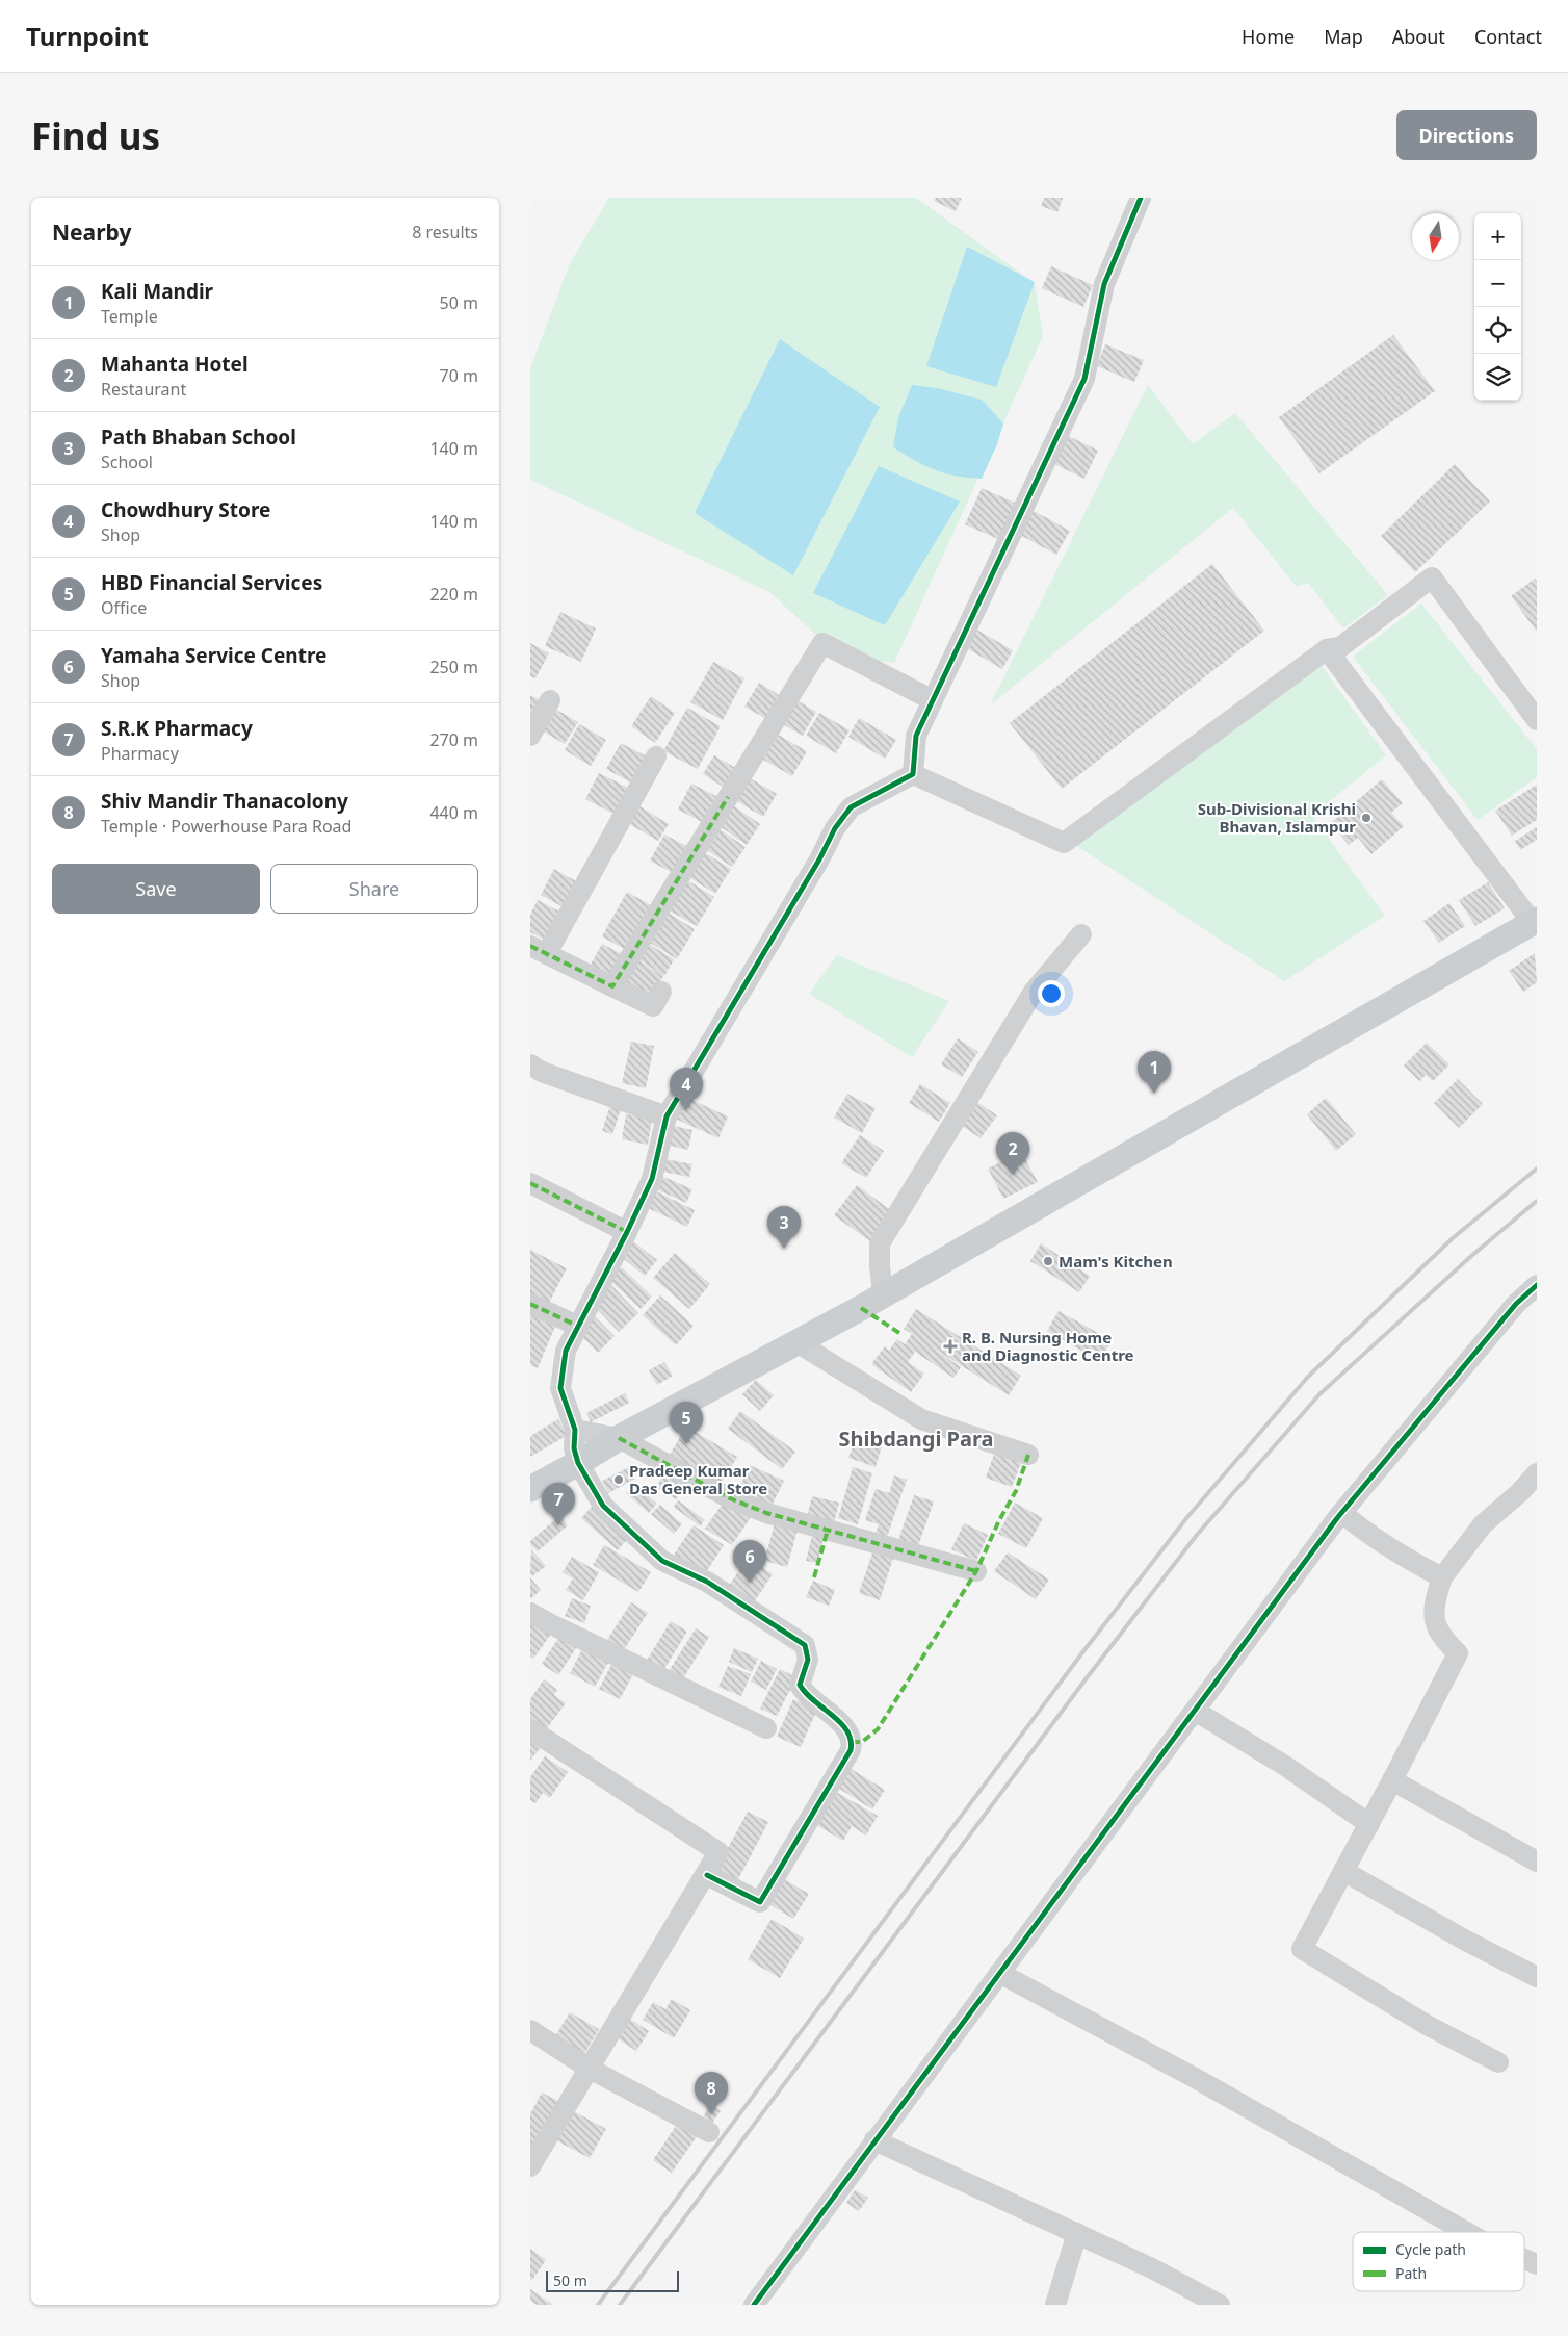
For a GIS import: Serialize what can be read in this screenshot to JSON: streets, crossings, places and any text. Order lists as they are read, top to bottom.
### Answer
{
  "districts": ["Shibdangi Para"],
  "places": {
    "other": ["Sub-Divisional Krishi Bhavan, Islampur", "Mam's Kitchen", "Pradeep Kumar Das General Store"],
    "health": ["R. B. Nursing Home and Diagnostic Centre"]
  },
  "legend": ["Cycle path", "Path"],
  "scale_bar": "50 m",
  "north": "bottom",
  "page": {
    "header": "Turnpoint",
    "nav": [
      "Home",
      "Map",
      "About",
      "Contact"
    ],
    "buttons": [
      "Directions",
      ["Save", "Share"]
    ],
    "title": "Find us",
    "heading": ["Nearby", "8 results"],
    "map_buttons": ["+", "−"],
    "list": [
      {
        "mark": "1",
        "name": "Kali Mandir",
        "note": "Temple",
        "value": "50 m"
      },
      {
        "mark": "2",
        "name": "Mahanta Hotel",
        "note": "Restaurant",
        "value": "70 m"
      },
      {
        "mark": "3",
        "name": "Path Bhaban School",
        "note": "School",
        "value": "140 m"
      },
      {
        "mark": "4",
        "name": "Chowdhury Store",
        "note": "Shop",
        "value": "140 m"
      },
      {
        "mark": "5",
        "name": "HBD Financial Services",
        "note": "Office",
        "value": "220 m"
      },
      {
        "mark": "6",
        "name": "Yamaha Service Centre",
        "note": "Shop",
        "value": "250 m"
      },
      {
        "mark": "7",
        "name": "S.R.K Pharmacy",
        "note": "Pharmacy",
        "value": "270 m"
      },
      {
        "mark": "8",
        "name": "Shiv Mandir Thanacolony",
        "note": "Temple · Powerhouse Para Road",
        "value": "440 m"
      }
    ],
    "pins": [
      "1",
      "4",
      "2",
      "3",
      "5",
      "7",
      "6",
      "8"
    ],
    "scale": "50 m"
  }
}
